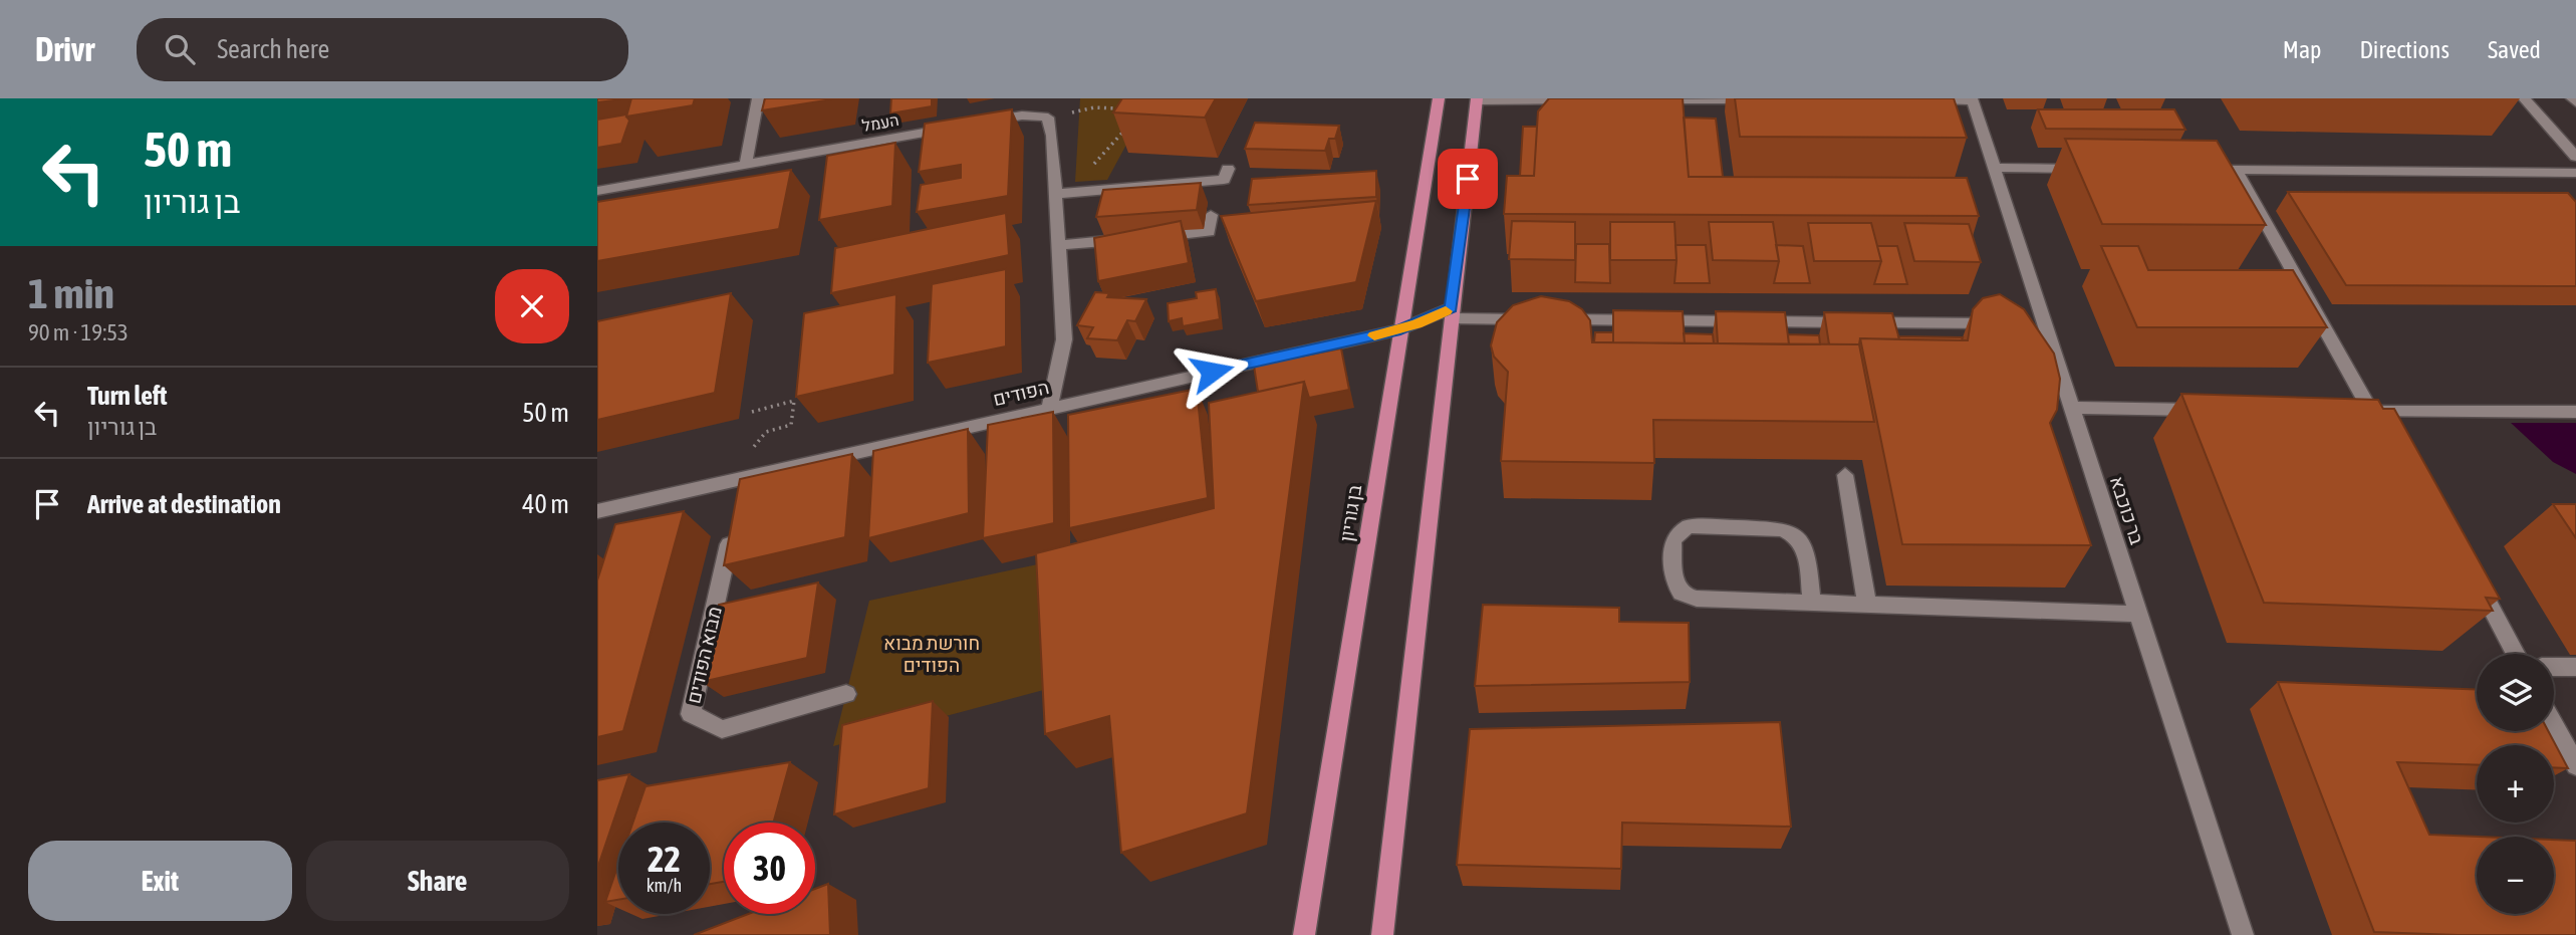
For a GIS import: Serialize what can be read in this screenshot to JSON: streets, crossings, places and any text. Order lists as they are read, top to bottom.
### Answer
{
  "streets": {
    "main road": ["בן גוריון"],
    "street": [
      "העמל",
      "הפודים",
      "בר כוכבא",
      "מבוא הפודים"
    ]
  },
  "crossings": [
    ["הפודים", "בן גוריון"]
  ],
  "parks": ["חורשת מבוא הפודים"],
  "page": {
    "header": "Drivr",
    "search": "Search here",
    "nav": ["Map", "Directions", "Saved"],
    "turn": ["50 m", "בן גוריון"],
    "heading": ["1 min", "90 m · 19:53"],
    "list": [
      {
        "name": "Turn left",
        "note": "בן גוריון",
        "value": "50 m"
      },
      {
        "name": "Arrive at destination",
        "value": "40 m"
      }
    ],
    "map_buttons": ["+", "−"],
    "speed": "22 km/h",
    "limit": "30",
    "buttons": ["Exit", "Share"]
  }
}
